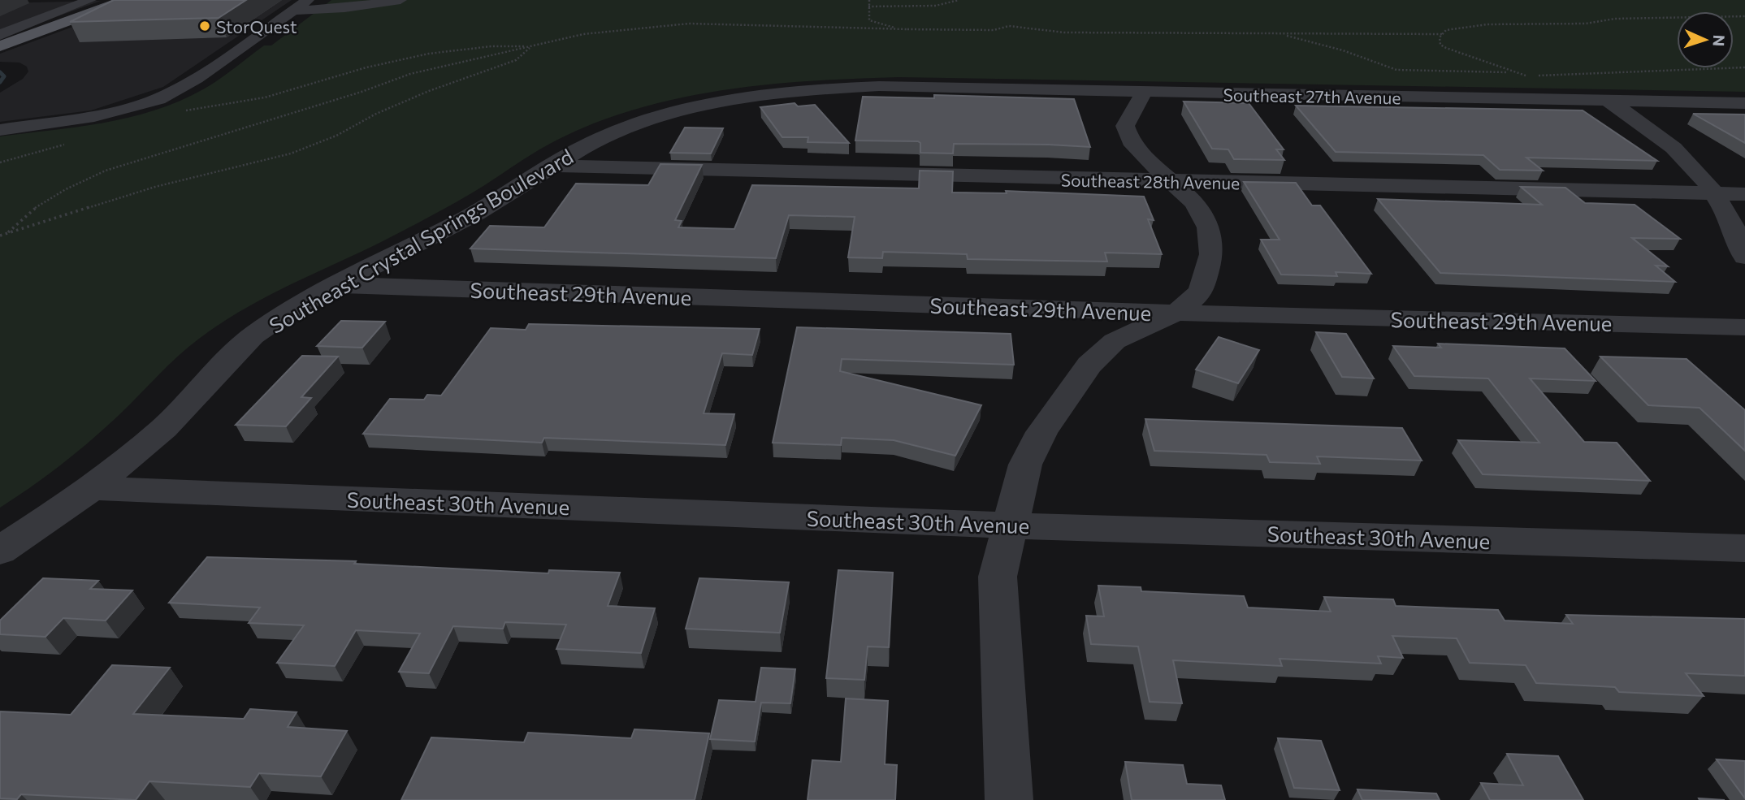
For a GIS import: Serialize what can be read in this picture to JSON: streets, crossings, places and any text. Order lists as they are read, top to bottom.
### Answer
{
  "streets": {
    "street": [
      "Southeast 27th Avenue",
      "Southeast 28th Avenue",
      "Southeast Crystal Springs Boulevard",
      "Southeast 29th Avenue",
      "Southeast 30th Avenue"
    ]
  },
  "crossings": [
    ["Southeast 27th Avenue", "Southeast Crystal Springs Boulevard"],
    ["Southeast 28th Avenue", "Southeast Crystal Springs Boulevard"],
    ["Southeast Crystal Springs Boulevard", "Southeast 29th Avenue"],
    ["Southeast Crystal Springs Boulevard", "Southeast 30th Avenue"]
  ],
  "places": ["StorQuest"],
  "north": "right"
}
